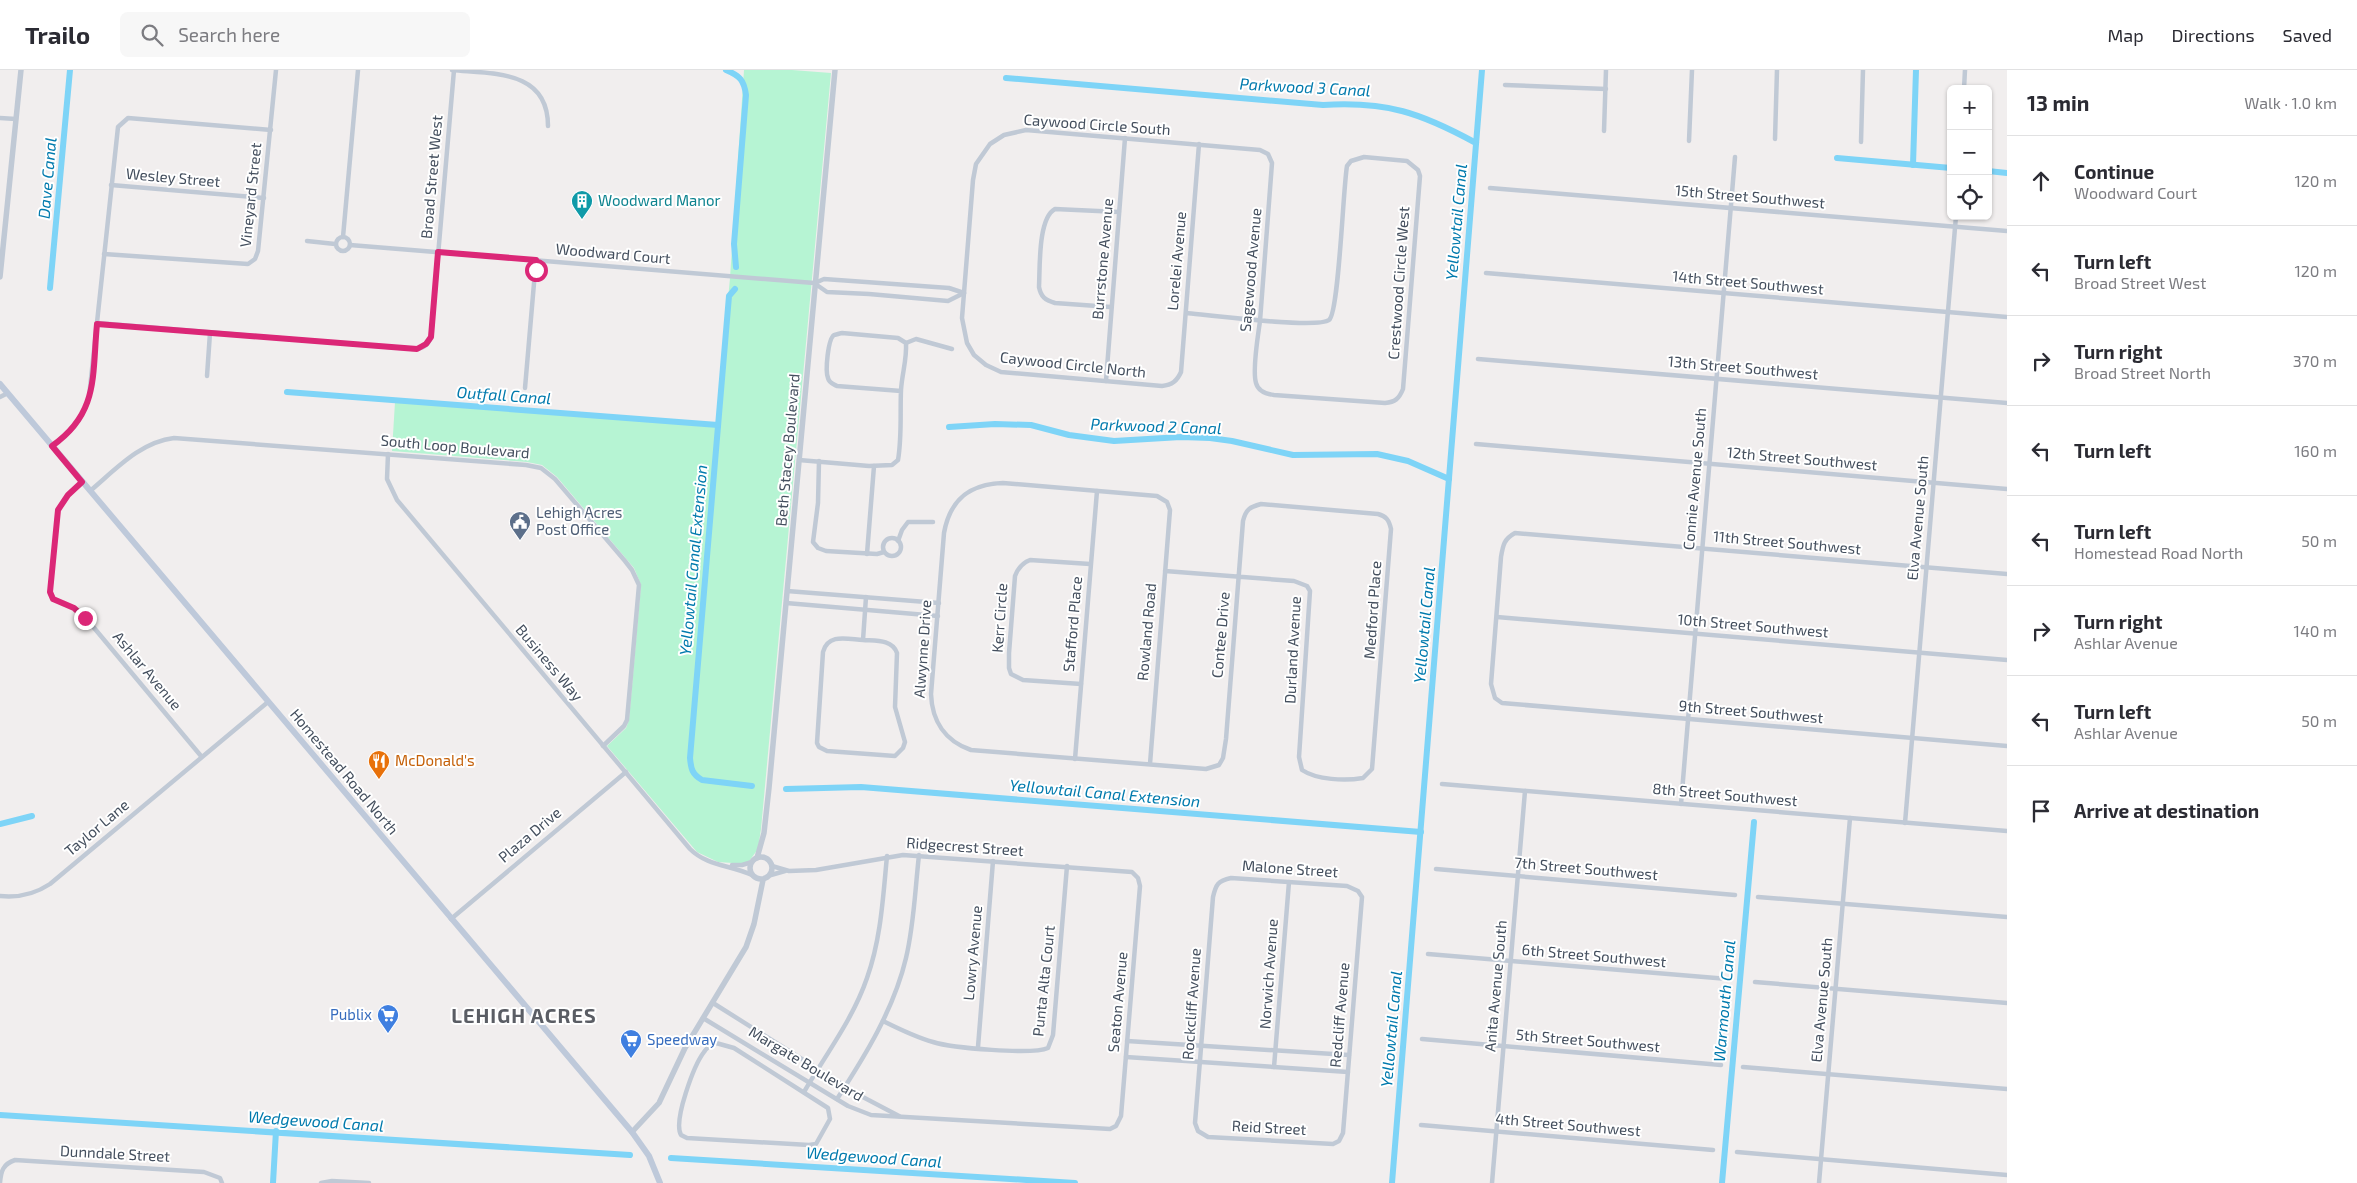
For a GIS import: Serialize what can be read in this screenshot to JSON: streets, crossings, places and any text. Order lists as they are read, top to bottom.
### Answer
{
  "streets": {
    "main road": ["Homestead Road North"],
    "street": [
      "Caywood Circle South",
      "Broad Street West",
      "Wesley Street",
      "Vineyard Street",
      "15th Street Southwest",
      "Woodward Court",
      "Burrstone Avenue",
      "Lorelei Avenue",
      "Sagewood Avenue",
      "Crestwood Circle West",
      "14th Street Southwest",
      "Caywood Circle North",
      "13th Street Southwest",
      "South Loop Boulevard",
      "Beth Stacey Boulevard",
      "12th Street Southwest",
      "Connie Avenue South",
      "Elva Avenue South",
      "11th Street Southwest",
      "Medford Place",
      "Kerr Circle",
      "Stafford Place",
      "10th Street Southwest",
      "Rowland Road",
      "Contee Drive",
      "Alwynne Drive",
      "Durland Avenue",
      "Business Way",
      "Ashlar Avenue",
      "9th Street Southwest",
      "8th Street Southwest",
      "Taylor Lane",
      "Plaza Drive",
      "Ridgecrest Street",
      "Malone Street",
      "7th Street Southwest",
      "Lowry Avenue",
      "6th Street Southwest",
      "Norwich Avenue",
      "Punta Alta Court",
      "Anita Avenue South",
      "Seaton Avenue",
      "Rockcliff Avenue",
      "Redcliff Avenue",
      "5th Street Southwest",
      "Margate Boulevard",
      "4th Street Southwest",
      "Reid Street",
      "Dunndale Street"
    ]
  },
  "crossings": [
    ["Caywood Circle South", "Burrstone Avenue"],
    ["Caywood Circle South", "Lorelei Avenue"],
    ["Caywood Circle South", "Sagewood Avenue"],
    ["Caywood Circle South", "Caywood Circle North"],
    ["Broad Street West", "Woodward Court"],
    ["Wesley Street", "Vineyard Street"],
    ["15th Street Southwest", "Connie Avenue South"],
    ["15th Street Southwest", "Elva Avenue South"],
    ["Woodward Court", "Beth Stacey Boulevard"],
    ["Burrstone Avenue", "Caywood Circle North"],
    ["Lorelei Avenue", "Caywood Circle North"],
    ["Sagewood Avenue", "Crestwood Circle West"],
    ["14th Street Southwest", "Connie Avenue South"],
    ["14th Street Southwest", "Elva Avenue South"],
    ["13th Street Southwest", "Connie Avenue South"],
    ["13th Street Southwest", "Elva Avenue South"],
    ["South Loop Boulevard", "Business Way"],
    ["South Loop Boulevard", "Homestead Road North"],
    ["Beth Stacey Boulevard", "Business Way"],
    ["Beth Stacey Boulevard", "Ridgecrest Street"],
    ["12th Street Southwest", "Connie Avenue South"],
    ["12th Street Southwest", "Elva Avenue South"],
    ["Connie Avenue South", "11th Street Southwest"],
    ["Connie Avenue South", "10th Street Southwest"],
    ["Connie Avenue South", "9th Street Southwest"],
    ["Connie Avenue South", "8th Street Southwest"],
    ["Elva Avenue South", "11th Street Southwest"],
    ["Elva Avenue South", "10th Street Southwest"],
    ["Elva Avenue South", "9th Street Southwest"],
    ["Elva Avenue South", "8th Street Southwest"],
    ["11th Street Southwest", "10th Street Southwest"],
    ["11th Street Southwest", "9th Street Southwest"],
    ["Medford Place", "Contee Drive"],
    ["Medford Place", "Durland Avenue"],
    ["Kerr Circle", "Stafford Place"],
    ["Stafford Place", "Alwynne Drive"],
    ["10th Street Southwest", "9th Street Southwest"],
    ["Rowland Road", "Alwynne Drive"],
    ["Rowland Road", "Durland Avenue"],
    ["Contee Drive", "Alwynne Drive"],
    ["Contee Drive", "Durland Avenue"],
    ["Business Way", "Plaza Drive"],
    ["Business Way", "Ridgecrest Street"],
    ["Ashlar Avenue", "Homestead Road North"],
    ["Ashlar Avenue", "Taylor Lane"],
    ["Homestead Road North", "Plaza Drive"],
    ["8th Street Southwest", "Anita Avenue South"],
    ["Ridgecrest Street", "Lowry Avenue"],
    ["Ridgecrest Street", "Punta Alta Court"],
    ["Ridgecrest Street", "Seaton Avenue"],
    ["Malone Street", "Norwich Avenue"],
    ["Malone Street", "Rockcliff Avenue"],
    ["Malone Street", "Redcliff Avenue"],
    ["7th Street Southwest", "Anita Avenue South"],
    ["Lowry Avenue", "Punta Alta Court"],
    ["6th Street Southwest", "Anita Avenue South"],
    ["Anita Avenue South", "5th Street Southwest"],
    ["Anita Avenue South", "4th Street Southwest"],
    ["Seaton Avenue", "Margate Boulevard"],
    ["Rockcliff Avenue", "Reid Street"],
    ["Redcliff Avenue", "Reid Street"]
  ],
  "districts": ["LEHIGH ACRES"],
  "water": [
    "Parkwood 3 Canal",
    "Dave Canal",
    "Yellowtail Canal",
    "Outfall Canal",
    "Parkwood 2 Canal",
    "Yellowtail Canal Extension",
    "Warmouth Canal",
    "Wedgewood Canal"
  ],
  "places": {
    "building": ["Woodward Manor"],
    "public building": ["Lehigh Acres Post Office"],
    "restaurant": ["McDonald's"],
    "supermarket": ["Publix", "Speedway"]
  },
  "page": {
    "header": "Trailo",
    "search": "Search here",
    "nav": ["Map", "Directions", "Saved"],
    "heading": ["13 min", "Walk · 1.0 km"],
    "map_buttons": ["+", "−"],
    "list": [
      ["Continue", "Woodward Court", "120 m"],
      ["Turn left", "Broad Street West", "120 m"],
      ["Turn right", "Broad Street North", "370 m"],
      ["Turn left", "160 m"],
      ["Turn left", "Homestead Road North", "50 m"],
      ["Turn right", "Ashlar Avenue", "140 m"],
      ["Turn left", "Ashlar Avenue", "50 m"],
      "Arrive at destination"
    ]
  }
}
